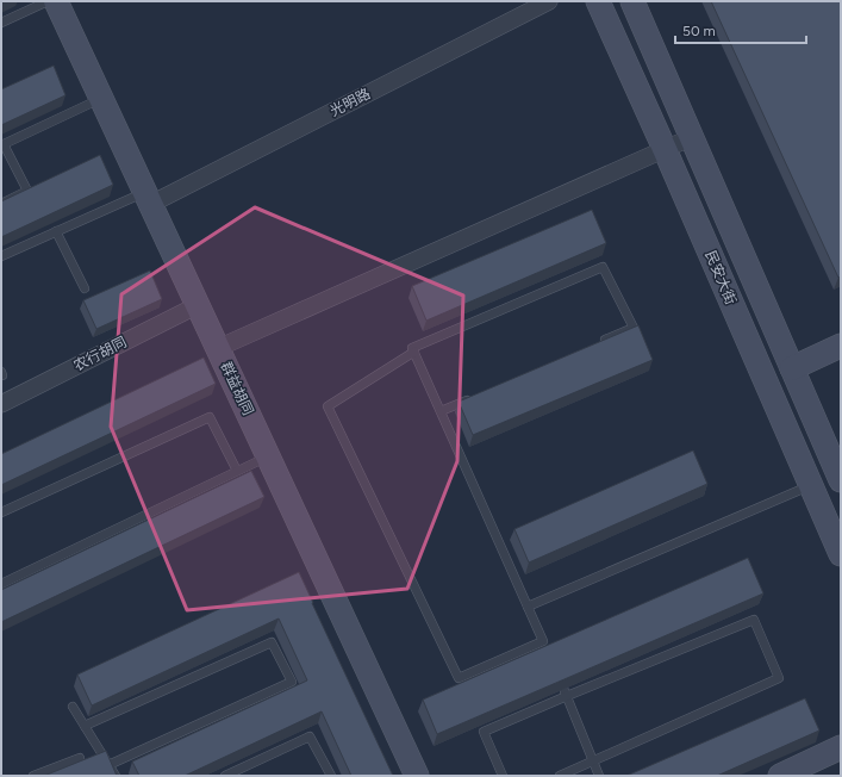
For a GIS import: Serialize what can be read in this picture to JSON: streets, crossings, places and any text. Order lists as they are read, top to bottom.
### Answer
{
  "streets": {
    "main road": ["民安大街", "群益胡同"],
    "street": ["光明路", "农行胡同"]
  },
  "crossings": [
    ["光明路", "群益胡同"],
    ["农行胡同", "群益胡同"]
  ],
  "scale_bar": "50 m"
}
